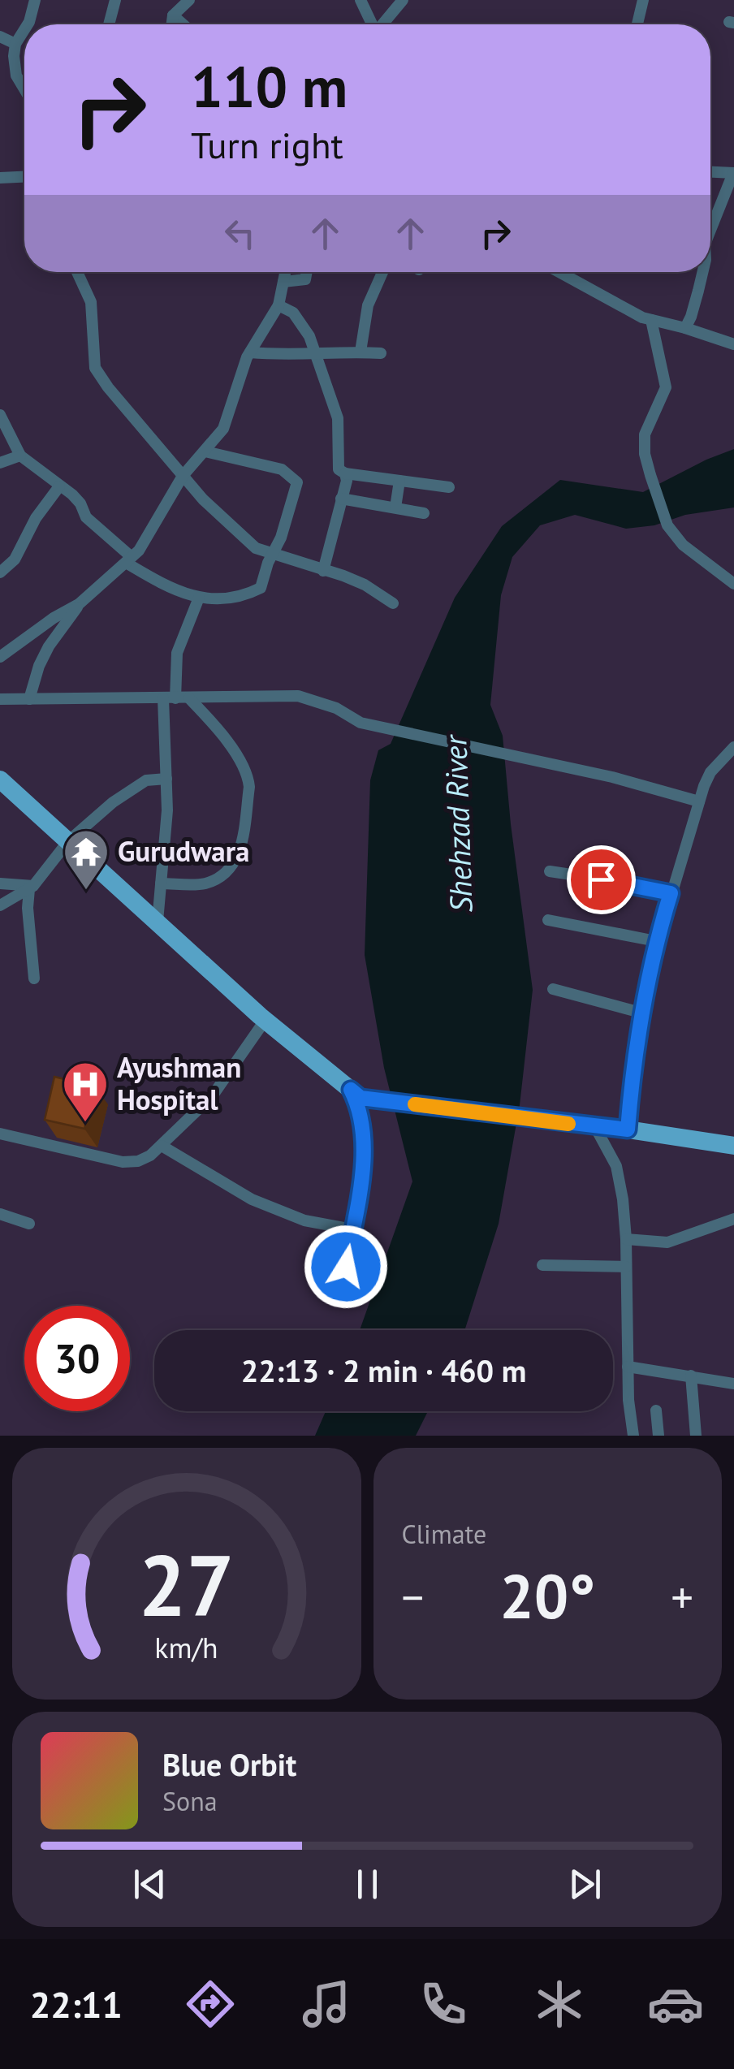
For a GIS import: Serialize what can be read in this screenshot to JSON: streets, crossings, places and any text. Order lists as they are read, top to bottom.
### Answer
{
  "water": ["Shehzad River"],
  "places": {
    "temple": ["Gurudwara"],
    "hospital": ["Ayushman Hospital"]
  },
  "page": {
    "turn": ["110 m", "Turn right"],
    "limit": "30",
    "trip": "22:13 · 2 min · 460 m",
    "tile": "Climate",
    "heat": ["−", "20°", "+"],
    "song": ["Blue Orbit", "Sona"],
    "tabs": "22:11",
    "gauge": ["27", "km/h"]
  }
}
